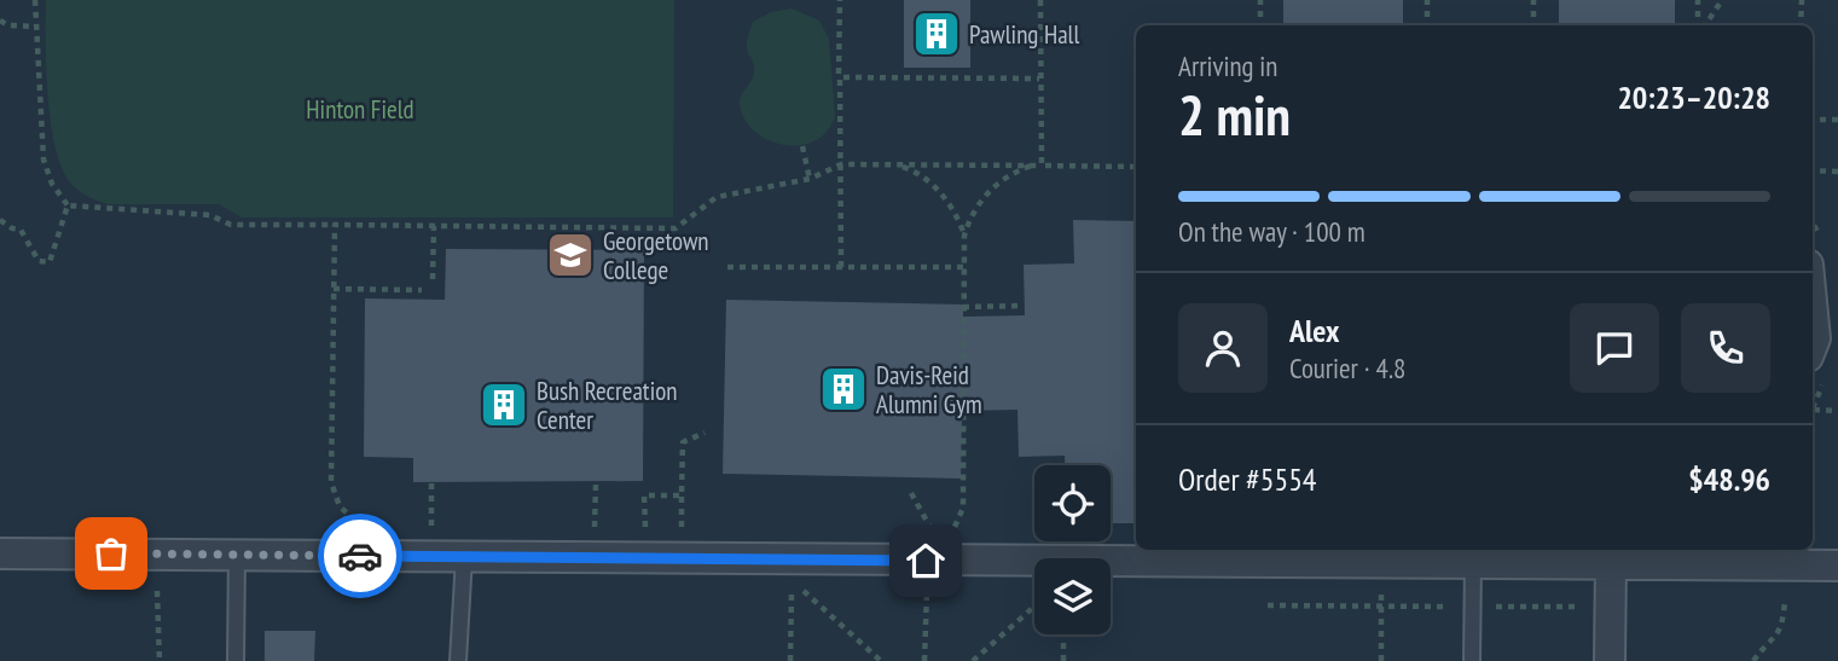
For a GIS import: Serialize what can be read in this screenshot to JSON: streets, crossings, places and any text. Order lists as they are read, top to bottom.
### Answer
{
  "parks": ["Hinton Field"],
  "places": {
    "building": ["Pawling Hall", "Davis-Reid Alumni Gym", "Bush Recreation Center"],
    "school or university": ["Georgetown College"]
  },
  "page": {
    "heading": ["2 min", "Arriving in", "20:23–20:28"],
    "panel": [
      "Alex",
      "Courier · 4.8",
      "Order #5554",
      "$48.96"
    ],
    "bar": "On the way · 100 m"
  }
}
